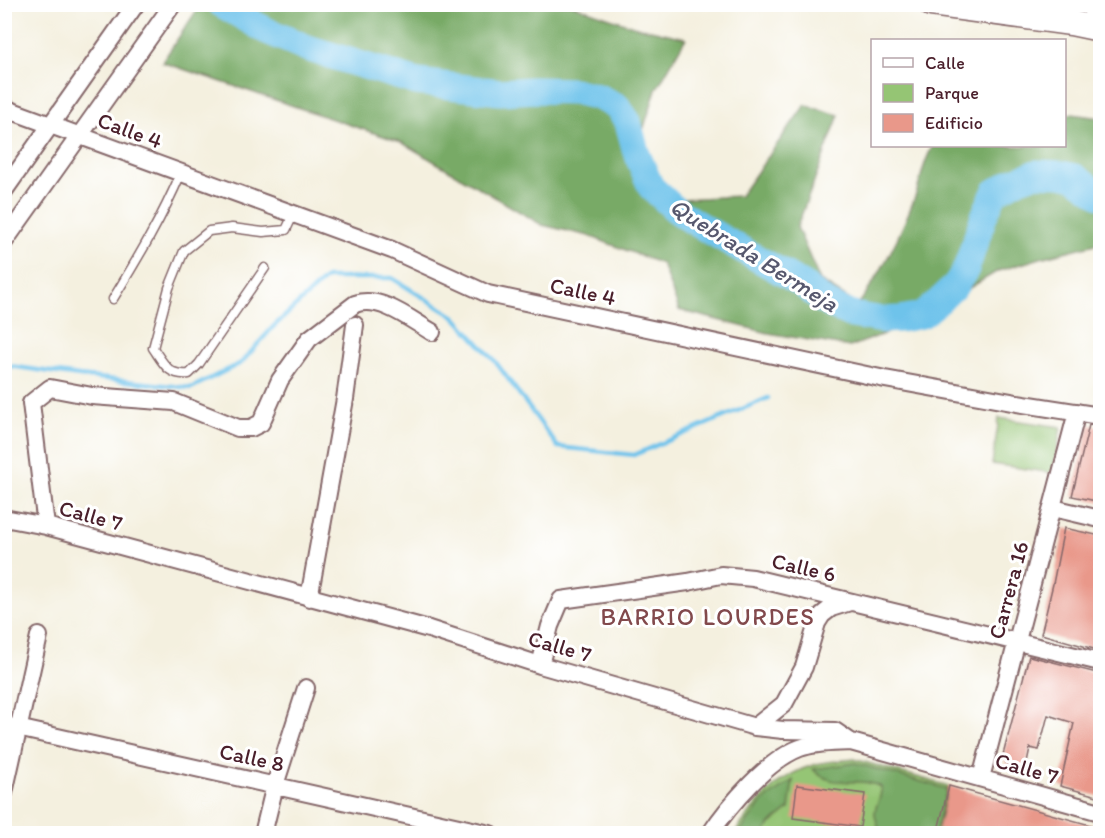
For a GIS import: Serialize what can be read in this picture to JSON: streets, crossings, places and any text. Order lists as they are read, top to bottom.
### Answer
{
  "streets": {
    "street": [
      "Calle 4",
      "Calle 7",
      "Calle 6",
      "Carrera 16",
      "Calle 8"
    ]
  },
  "crossings": [
    ["Calle 4", "Carrera 16"],
    ["Calle 7", "Calle 6"],
    ["Calle 7", "Carrera 16"],
    ["Calle 6", "Carrera 16"]
  ],
  "districts": ["BARRIO LOURDES"],
  "water": ["Quebrada Bermeja"],
  "legend": ["Calle", "Parque", "Edificio"]
}
